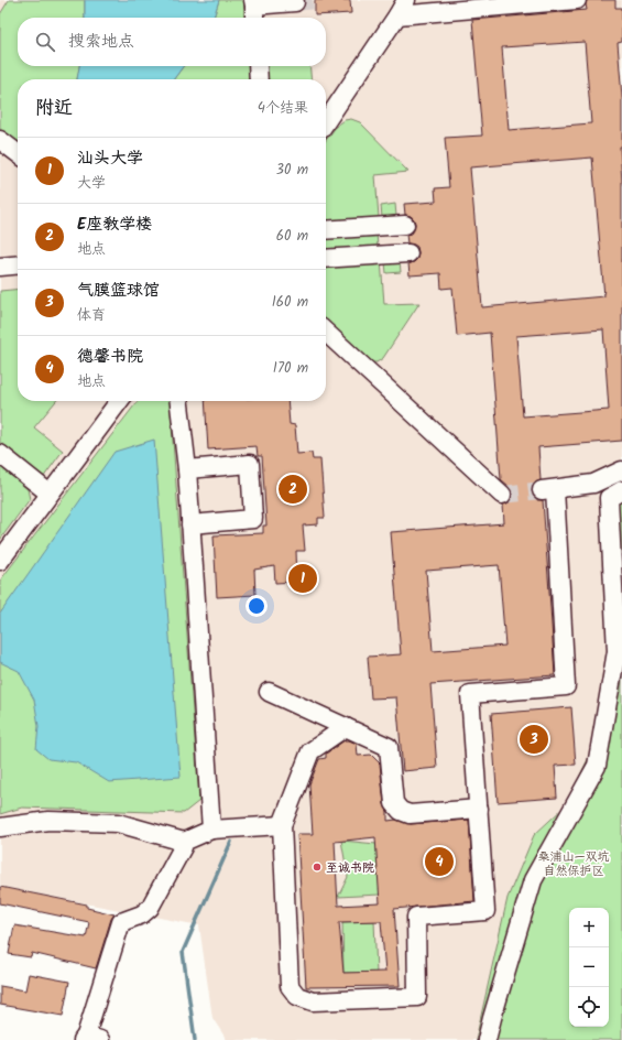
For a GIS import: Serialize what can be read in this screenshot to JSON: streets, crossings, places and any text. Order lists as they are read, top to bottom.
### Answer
{
  "parks": ["桑浦山—双坑 自然保护区"],
  "places": ["至诚书院"],
  "page": {
    "search": "搜索地点",
    "heading": ["附近", "4个结果"],
    "list": [
      {
        "mark": "1",
        "name": "汕头大学",
        "note": "大学",
        "value": "30 m"
      },
      {
        "mark": "2",
        "name": "E座教学楼",
        "note": "地点",
        "value": "60 m"
      },
      {
        "mark": "3",
        "name": "气膜篮球馆",
        "note": "体育",
        "value": "160 m"
      },
      {
        "mark": "4",
        "name": "德馨书院",
        "note": "地点",
        "value": "170 m"
      }
    ],
    "pins": [
      "2",
      "1",
      "3",
      "4"
    ],
    "map_buttons": ["+", "−"]
  }
}
